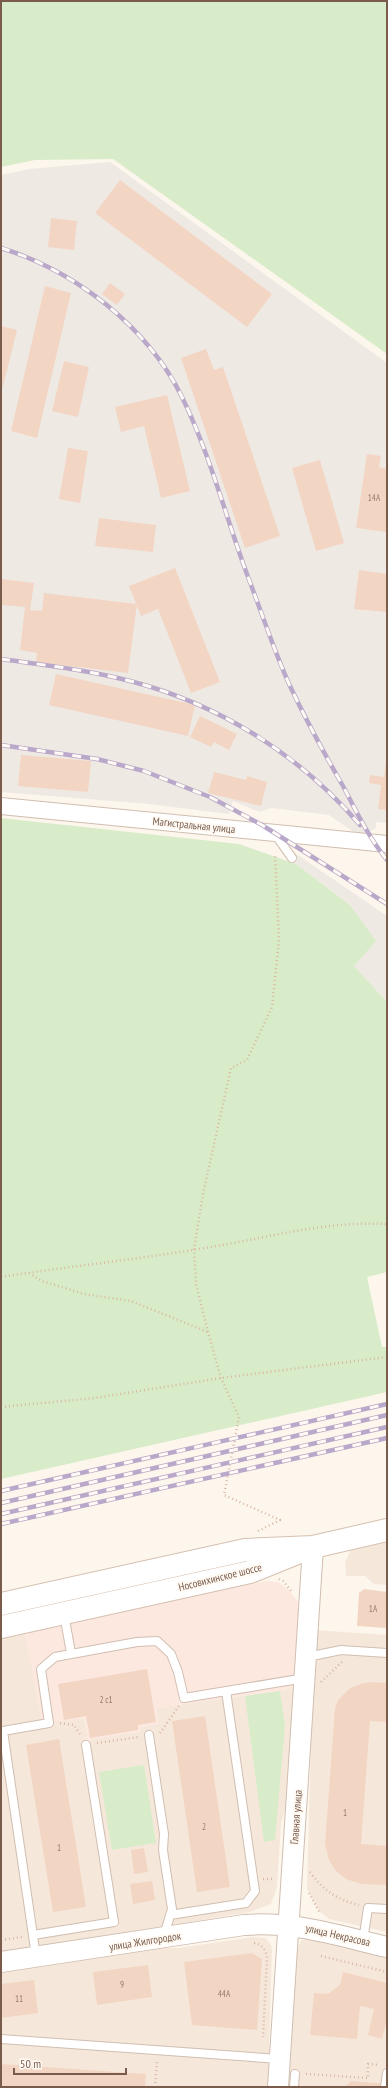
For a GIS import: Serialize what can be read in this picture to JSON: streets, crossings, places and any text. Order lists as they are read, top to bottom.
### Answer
{
  "streets": {
    "main road": ["Носовихинское шоссе"],
    "street": [
      "Магистральная улица",
      "Главная улица",
      "улица Некрасова",
      "улица Жилгородок"
    ]
  },
  "crossings": [
    ["Носовихинское шоссе", "Главная улица"],
    ["Главная улица", "улица Некрасова"],
    ["Главная улица", "улица Жилгородок"],
    ["улица Некрасова", "улица Жилгородок"]
  ],
  "house_numbers": [
    "14А",
    "1А",
    "2 с1",
    "1",
    "2",
    "1",
    "9",
    "44А",
    "11"
  ],
  "scale_bar": "50 m"
}
